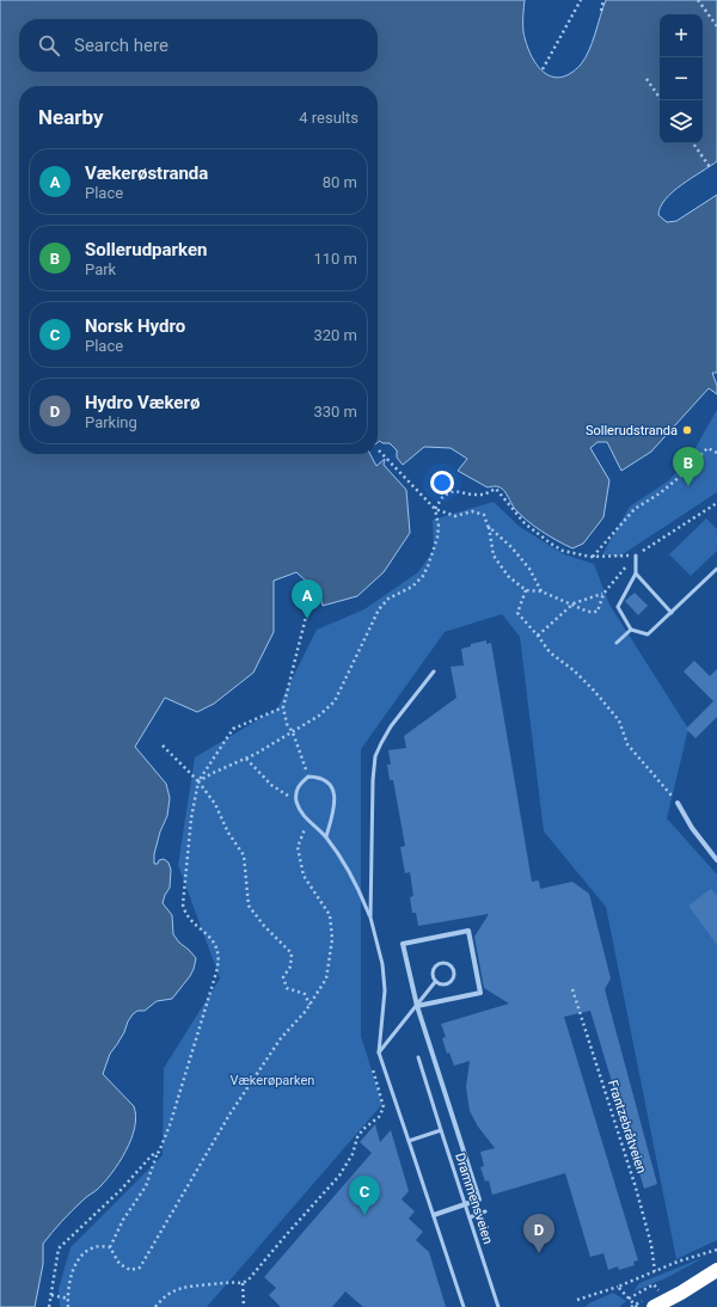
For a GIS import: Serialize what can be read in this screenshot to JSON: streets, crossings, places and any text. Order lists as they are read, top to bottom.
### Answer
{
  "streets": {
    "lane": ["Drammensveien"],
    "path": ["Frantzebråtveien"]
  },
  "parks": ["Vækerøparken"],
  "places": ["Sollerudstranda"],
  "page": {
    "map_buttons": ["+", "−"],
    "search": "Search here",
    "heading": ["Nearby", "4 results"],
    "list": [
      {
        "mark": "A",
        "name": "Vækerøstranda",
        "note": "Place",
        "value": "80 m"
      },
      {
        "mark": "B",
        "name": "Sollerudparken",
        "note": "Park",
        "value": "110 m"
      },
      {
        "mark": "C",
        "name": "Norsk Hydro",
        "note": "Place",
        "value": "320 m"
      },
      {
        "mark": "D",
        "name": "Hydro Vækerø",
        "note": "Parking",
        "value": "330 m"
      }
    ],
    "pins": [
      "B",
      "A",
      "C",
      "D"
    ]
  }
}
